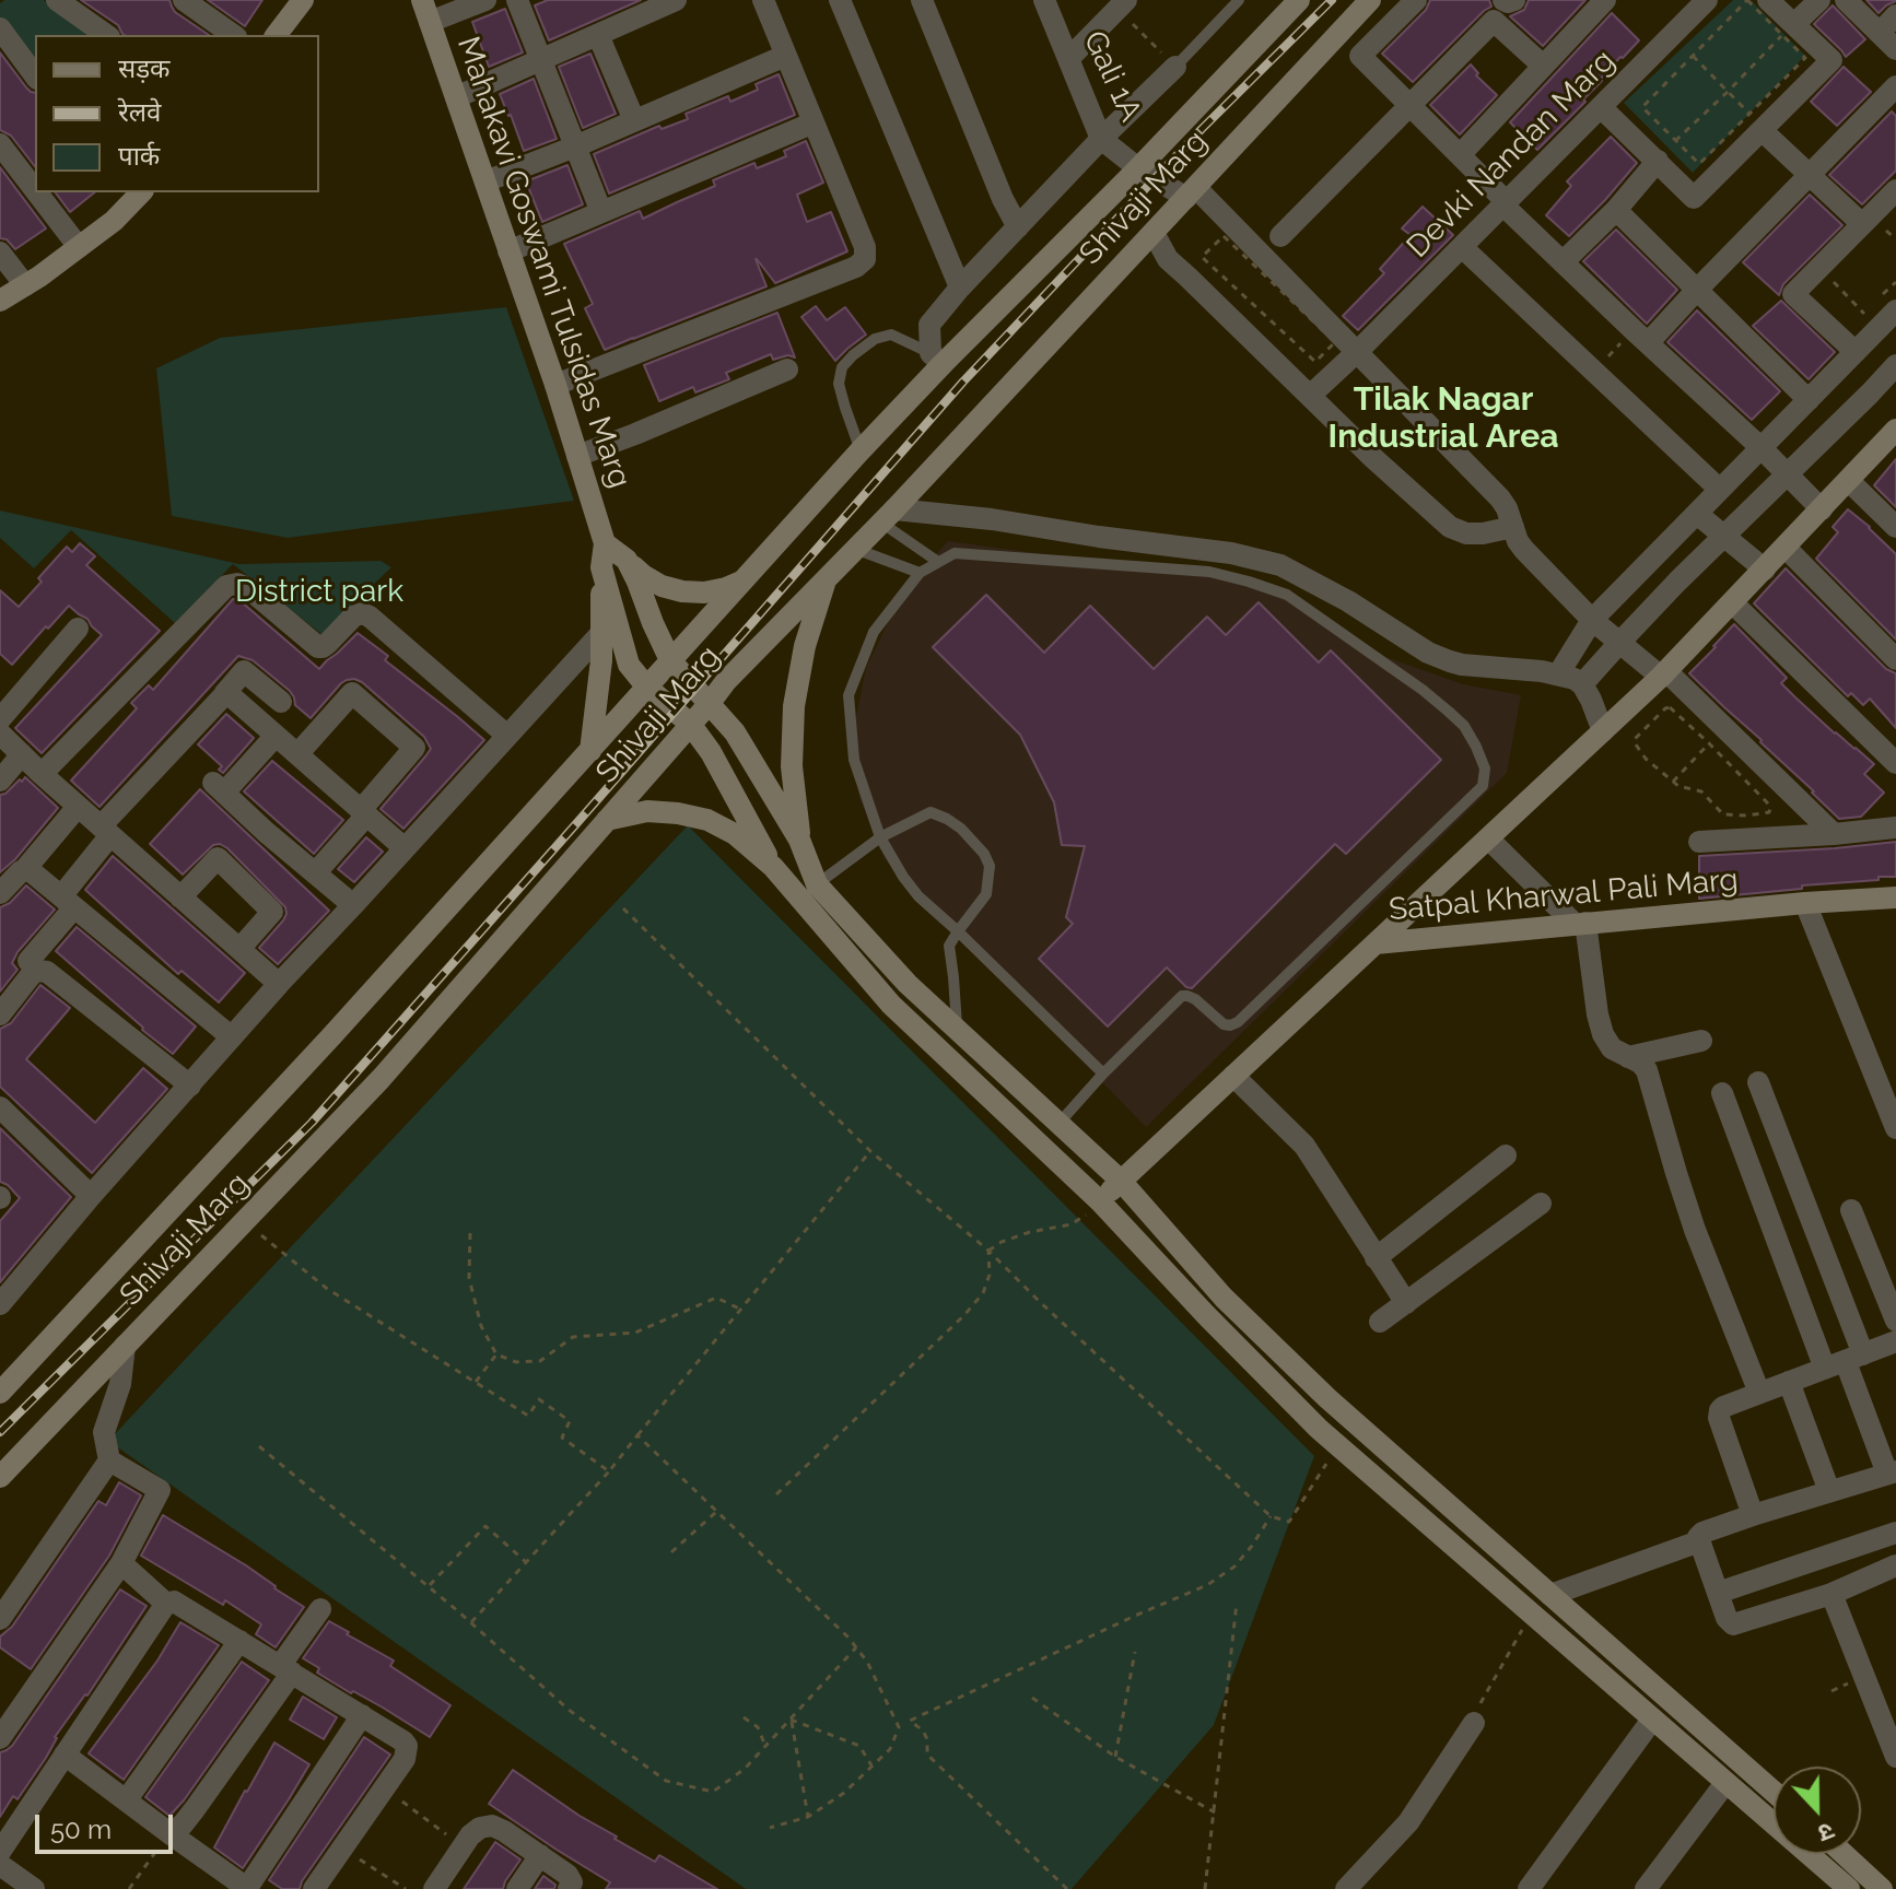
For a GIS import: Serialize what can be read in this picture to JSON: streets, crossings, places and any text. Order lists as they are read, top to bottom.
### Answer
{
  "streets": {
    "street": [
      "Gali 1A",
      "Devki Nandan Marg",
      "Shivaji Marg",
      "Mahakavi Goswami Tulsidas Marg",
      "Satpal Kharwal Pali Marg"
    ]
  },
  "crossings": [
    ["Gali 1A", "Devki Nandan Marg"],
    ["Gali 1A", "Shivaji Marg"],
    ["Shivaji Marg", "Mahakavi Goswami Tulsidas Marg"]
  ],
  "districts": ["Tilak Nagar Industrial Area"],
  "parks": ["District park"],
  "legend": ["सड़क", "रेलवे", "पार्क"],
  "scale_bar": "50 m",
  "north": "bottom"
}
